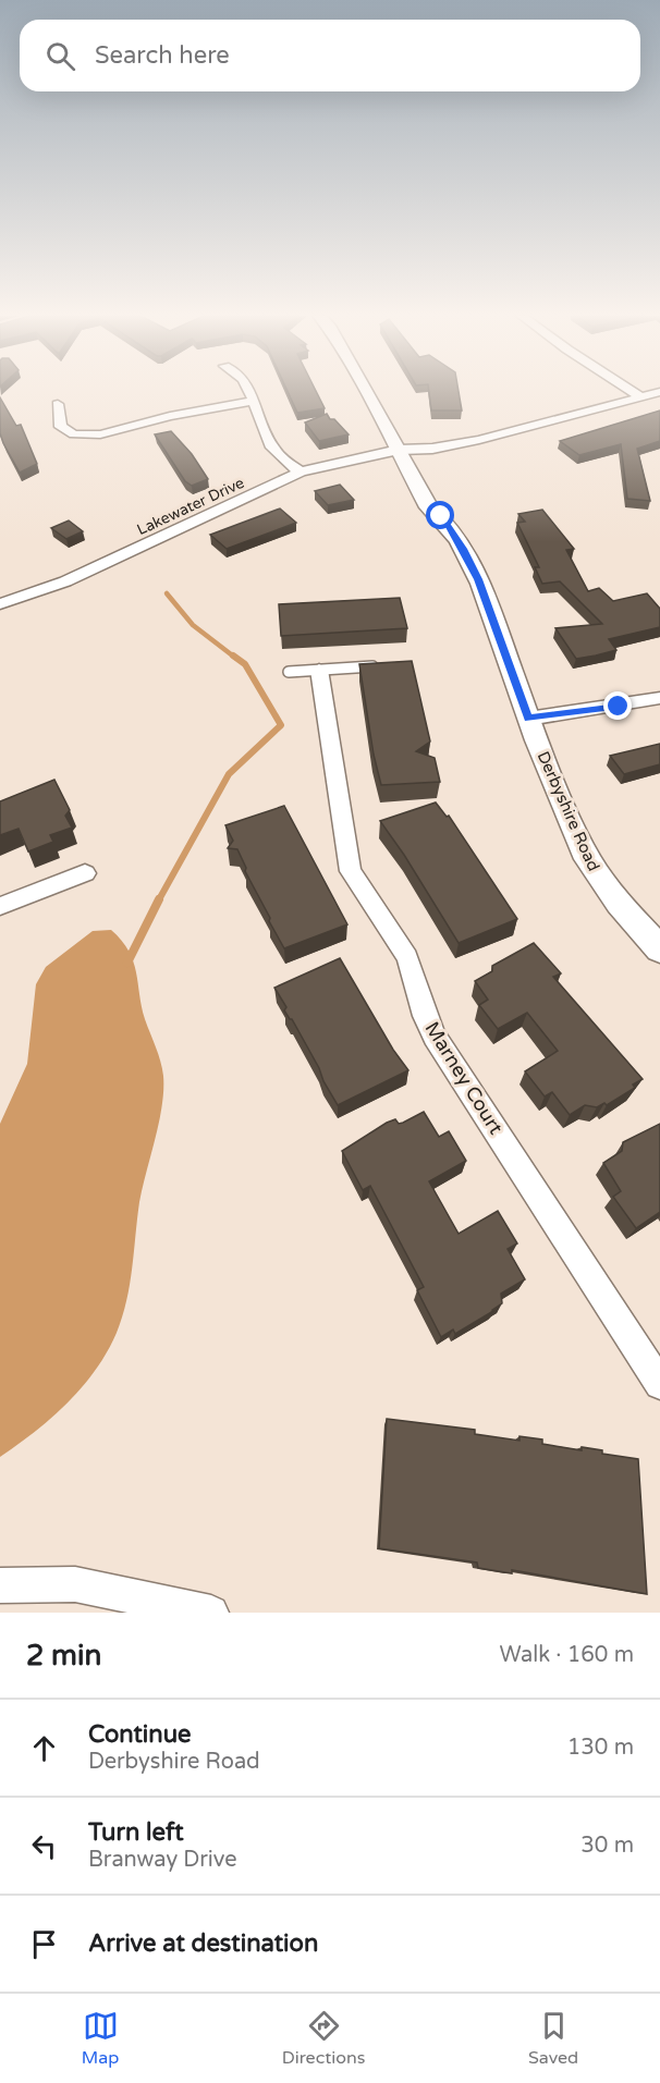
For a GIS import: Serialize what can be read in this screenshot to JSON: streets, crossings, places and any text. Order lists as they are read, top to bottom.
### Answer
{
  "streets": {
    "street": ["Lakewater Drive", "Derbyshire Road", "Marney Court"]
  },
  "crossings": [
    ["Lakewater Drive", "Derbyshire Road"]
  ],
  "page": {
    "search": "Search here",
    "heading": ["2 min", "Walk · 160 m"],
    "list": [
      ["Continue", "Derbyshire Road", "130 m"],
      ["Turn left", "Branway Drive", "30 m"],
      "Arrive at destination"
    ],
    "nav": ["Map", "Directions", "Saved"]
  }
}
